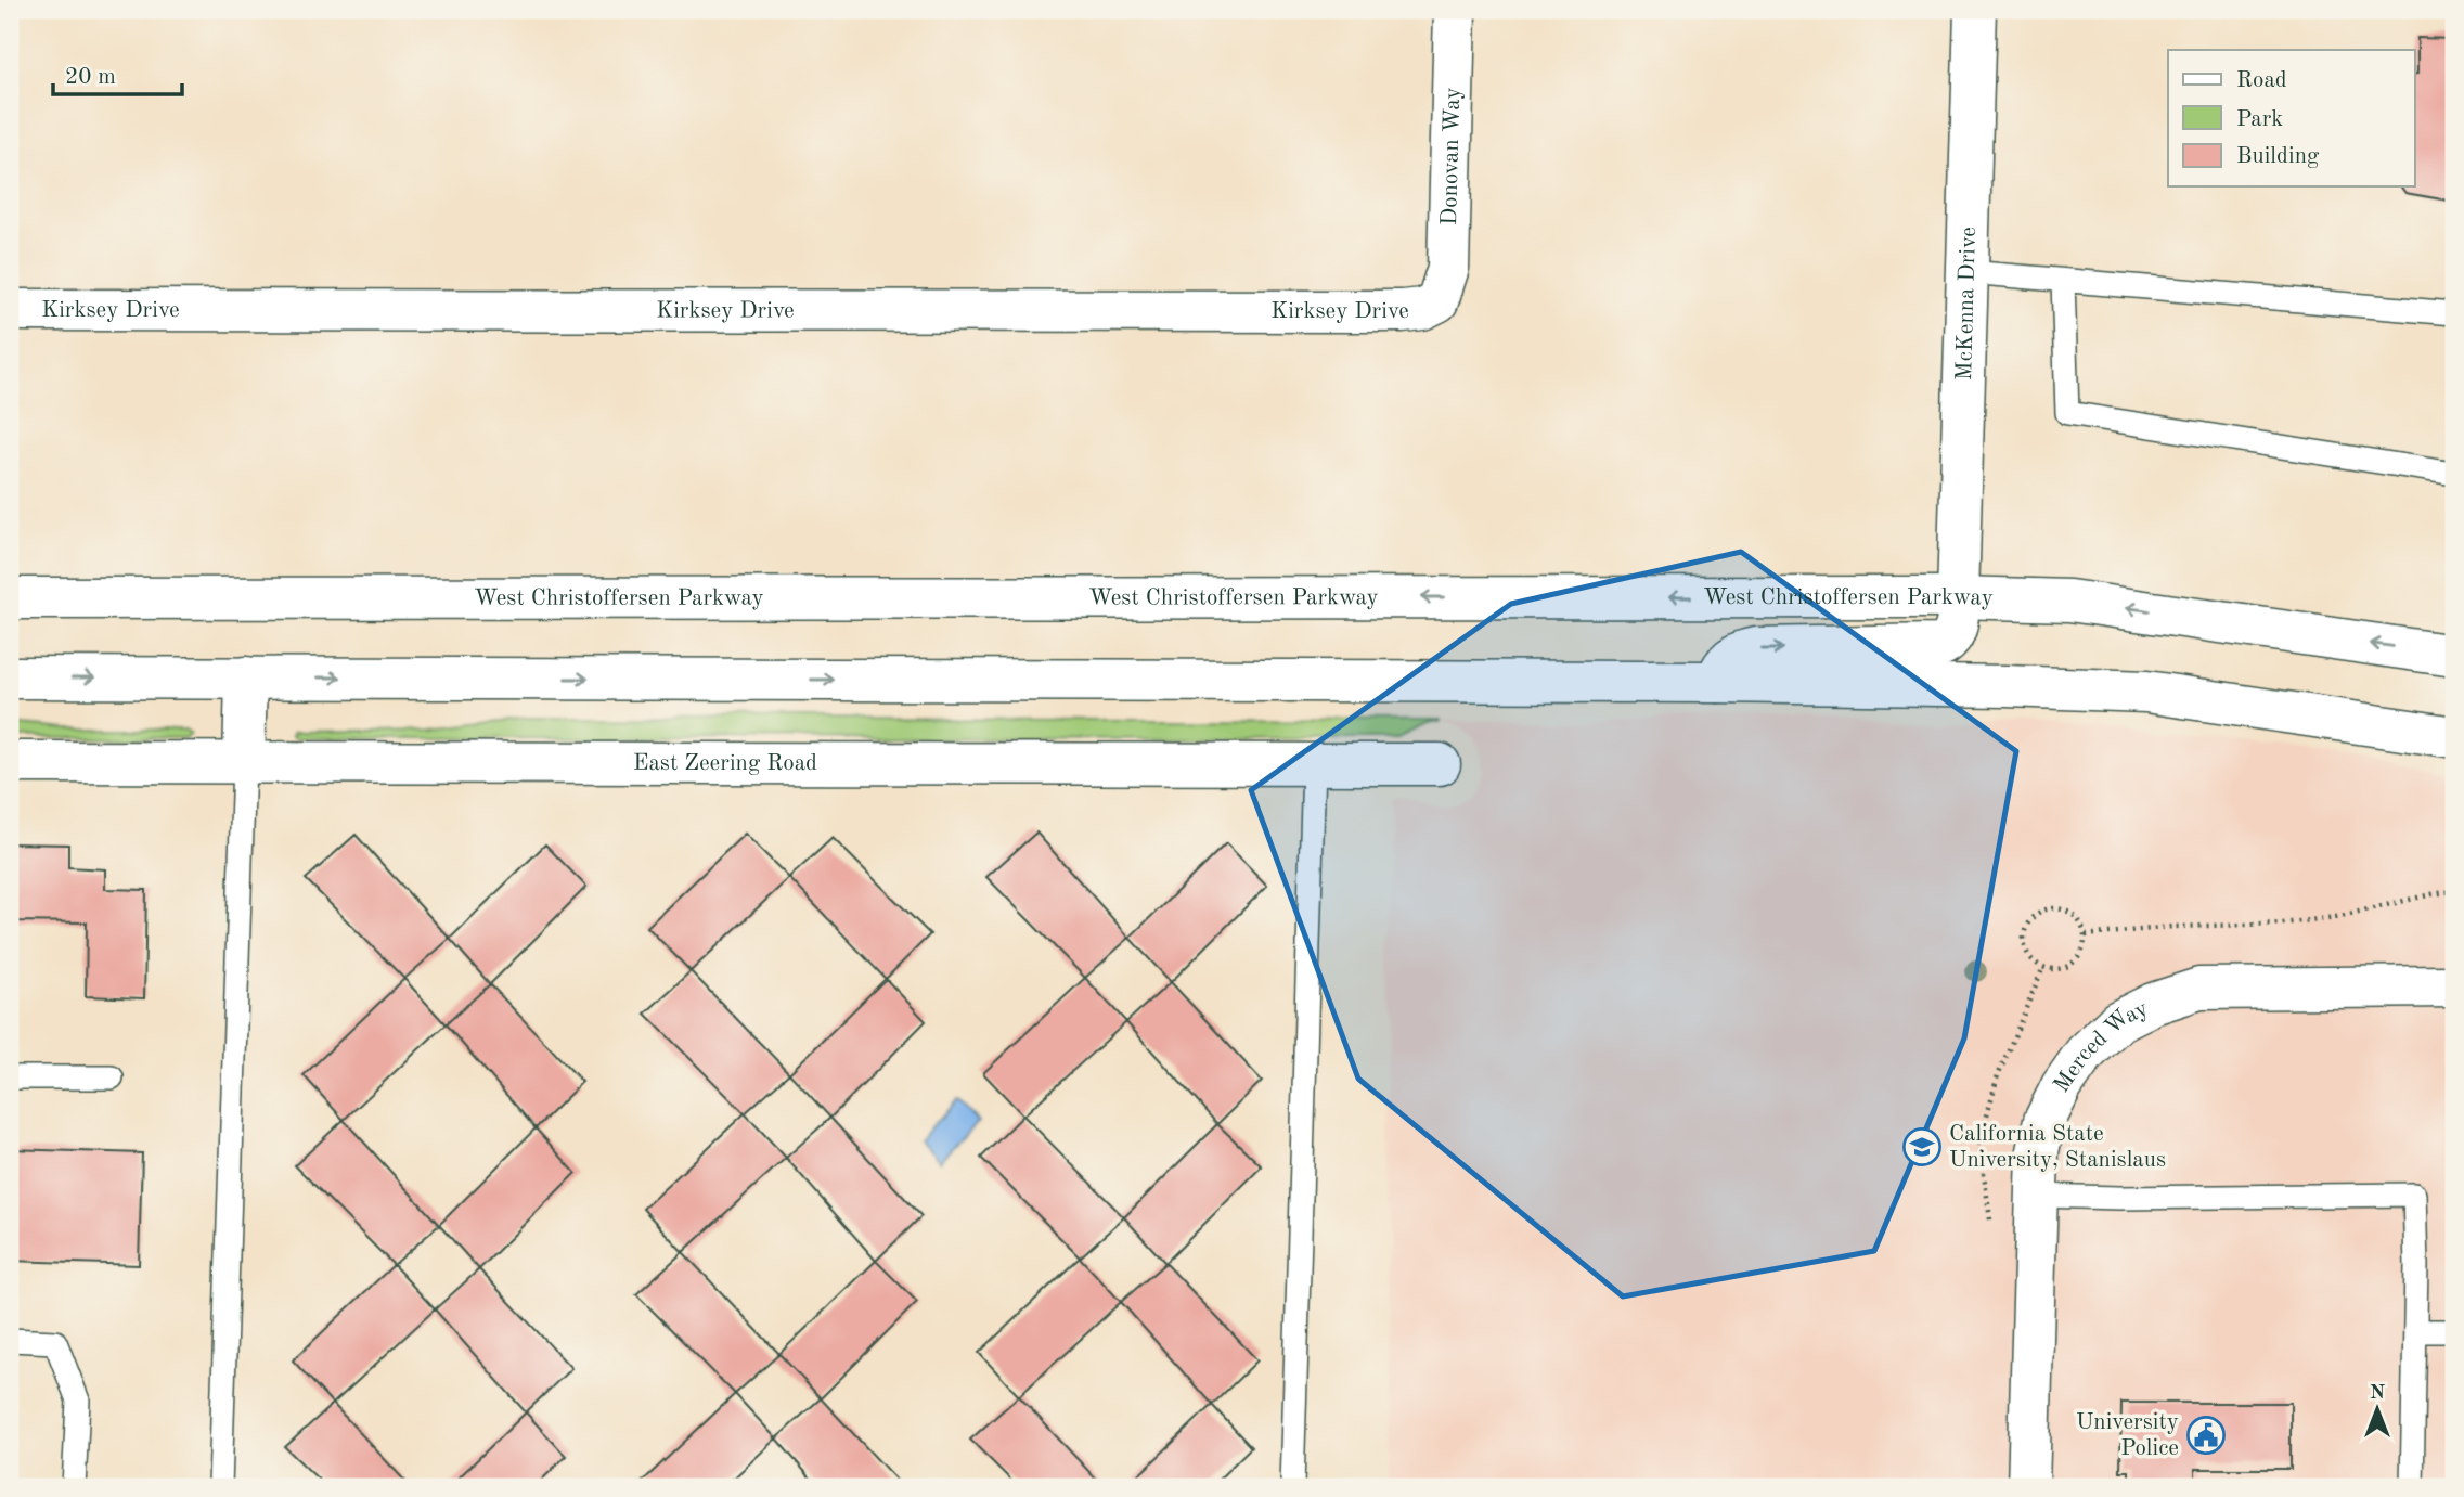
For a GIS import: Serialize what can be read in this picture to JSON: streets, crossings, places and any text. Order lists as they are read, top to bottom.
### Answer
{
  "streets": {
    "street": [
      "Donovan Way",
      "McKenna Drive",
      "Kirksey Drive",
      "West Christoffersen Parkway",
      "East Zeering Road",
      "Merced Way"
    ]
  },
  "crossings": [
    ["Donovan Way", "Kirksey Drive"],
    ["McKenna Drive", "West Christoffersen Parkway"]
  ],
  "places": {
    "school or university": ["California State University, Stanislaus"],
    "public building": ["University Police"]
  },
  "legend": ["Road", "Park", "Building"],
  "scale_bar": "20 m",
  "north": "top"
}
